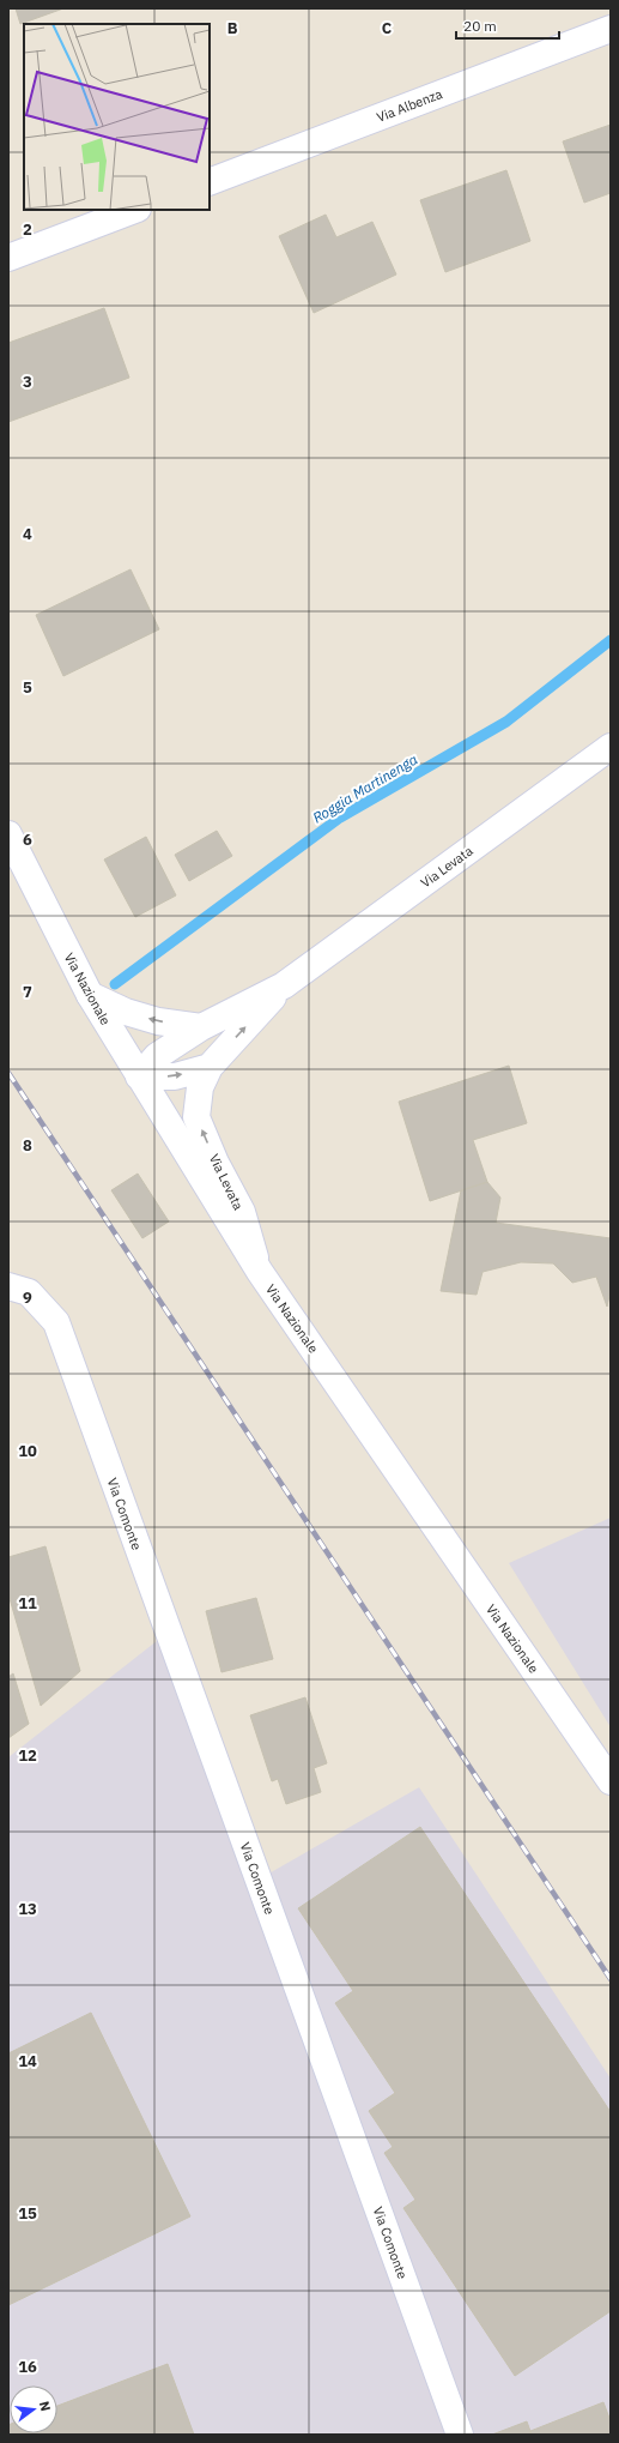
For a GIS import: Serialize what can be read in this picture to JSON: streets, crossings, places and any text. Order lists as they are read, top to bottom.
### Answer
{
  "streets": {
    "street": [
      "Via Albenza",
      "Via Levata",
      "Via Nazionale",
      "Via Comonte"
    ]
  },
  "crossings": [
    ["Via Levata", "Via Nazionale"]
  ],
  "water": ["Roggia Martinenga"],
  "scale_bar": "20 m",
  "north": "right",
  "grid": {
    "columns": ["B", "C"],
    "rows": [
      "2",
      "3",
      "4",
      "5",
      "6",
      "7",
      "8",
      "9",
      "10",
      "11",
      "12",
      "13",
      "14",
      "15",
      "16"
    ]
  }
}
